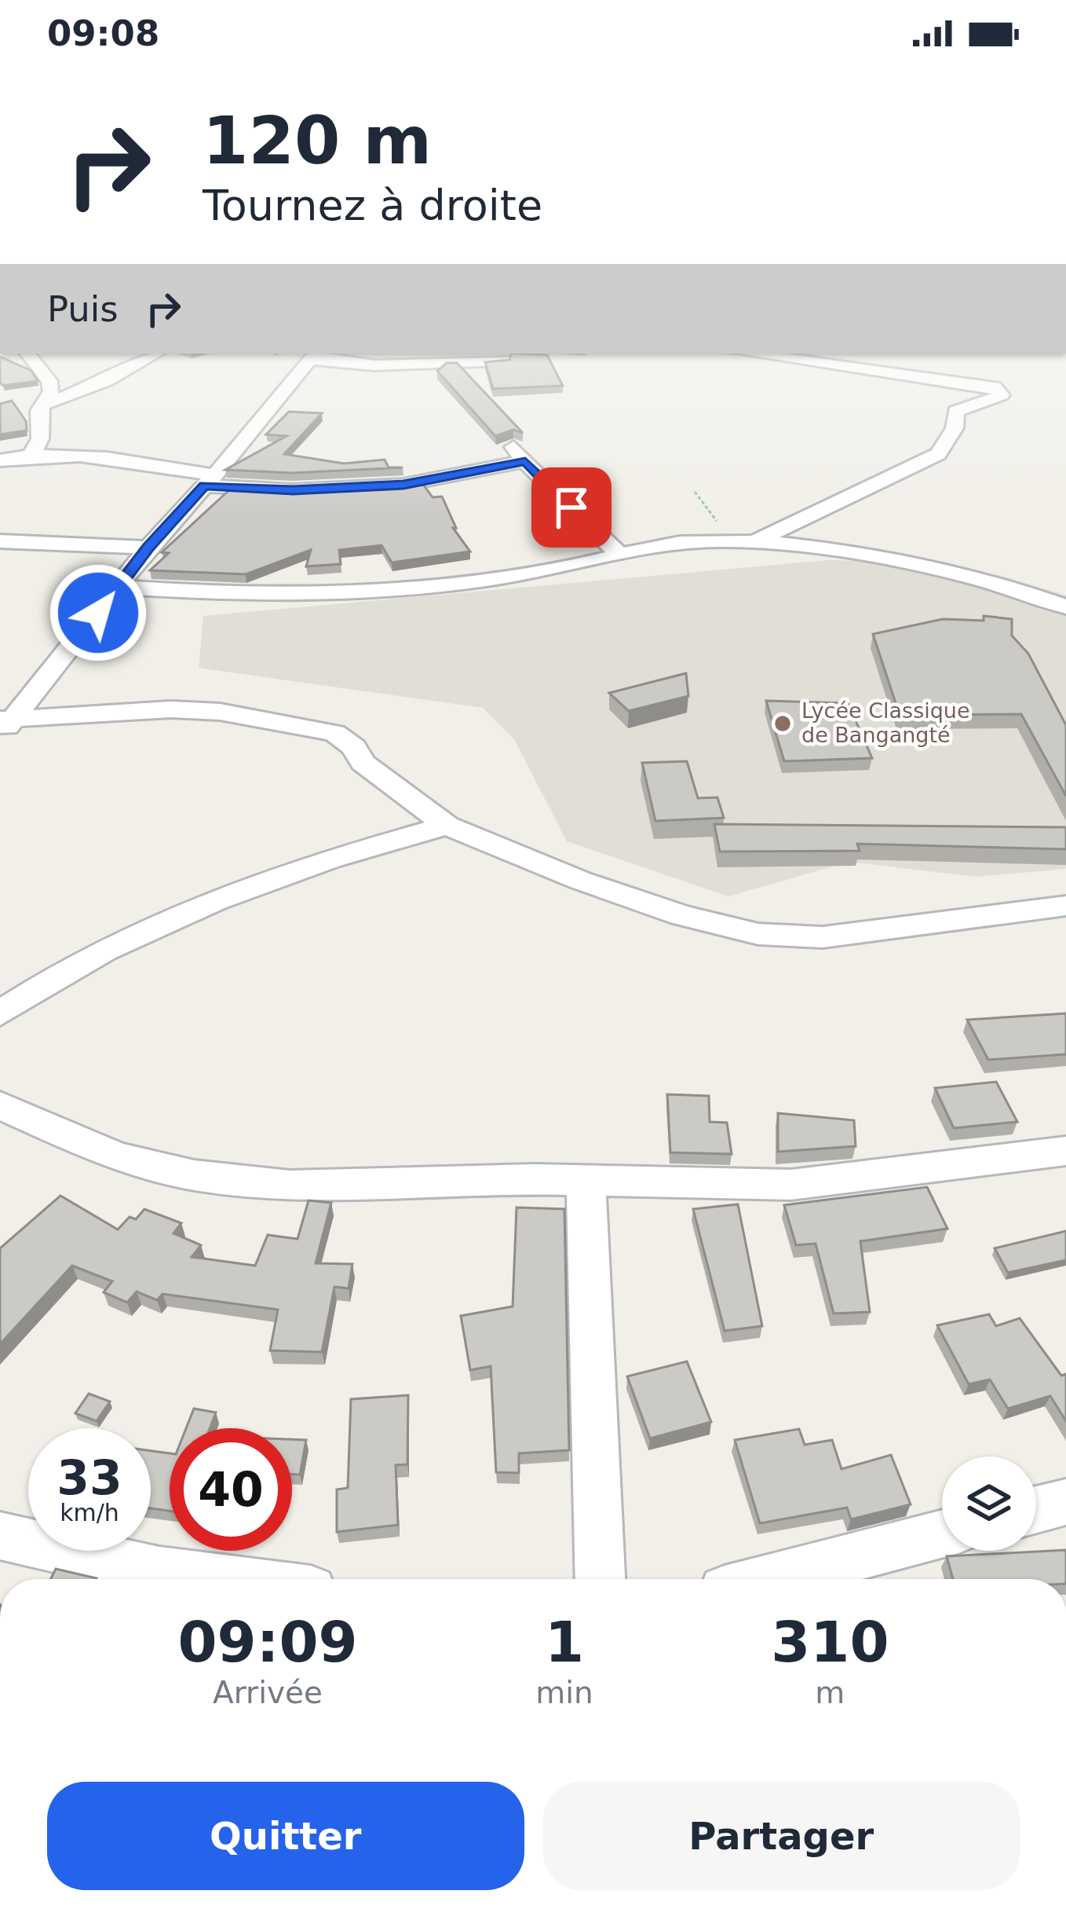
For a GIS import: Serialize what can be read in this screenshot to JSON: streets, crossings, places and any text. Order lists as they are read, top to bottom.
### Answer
{
  "places": ["Lycée Classique de Bangangté"],
  "page": {
    "status": "09:08",
    "turn": ["120 m", "Tournez à droite"],
    "then": "Puis",
    "speed": "33 km/h",
    "limit": "40",
    "eta": [
      "09:09",
      "Arrivée",
      "1",
      "min",
      "310",
      "m"
    ],
    "buttons": ["Quitter", "Partager"]
  }
}
